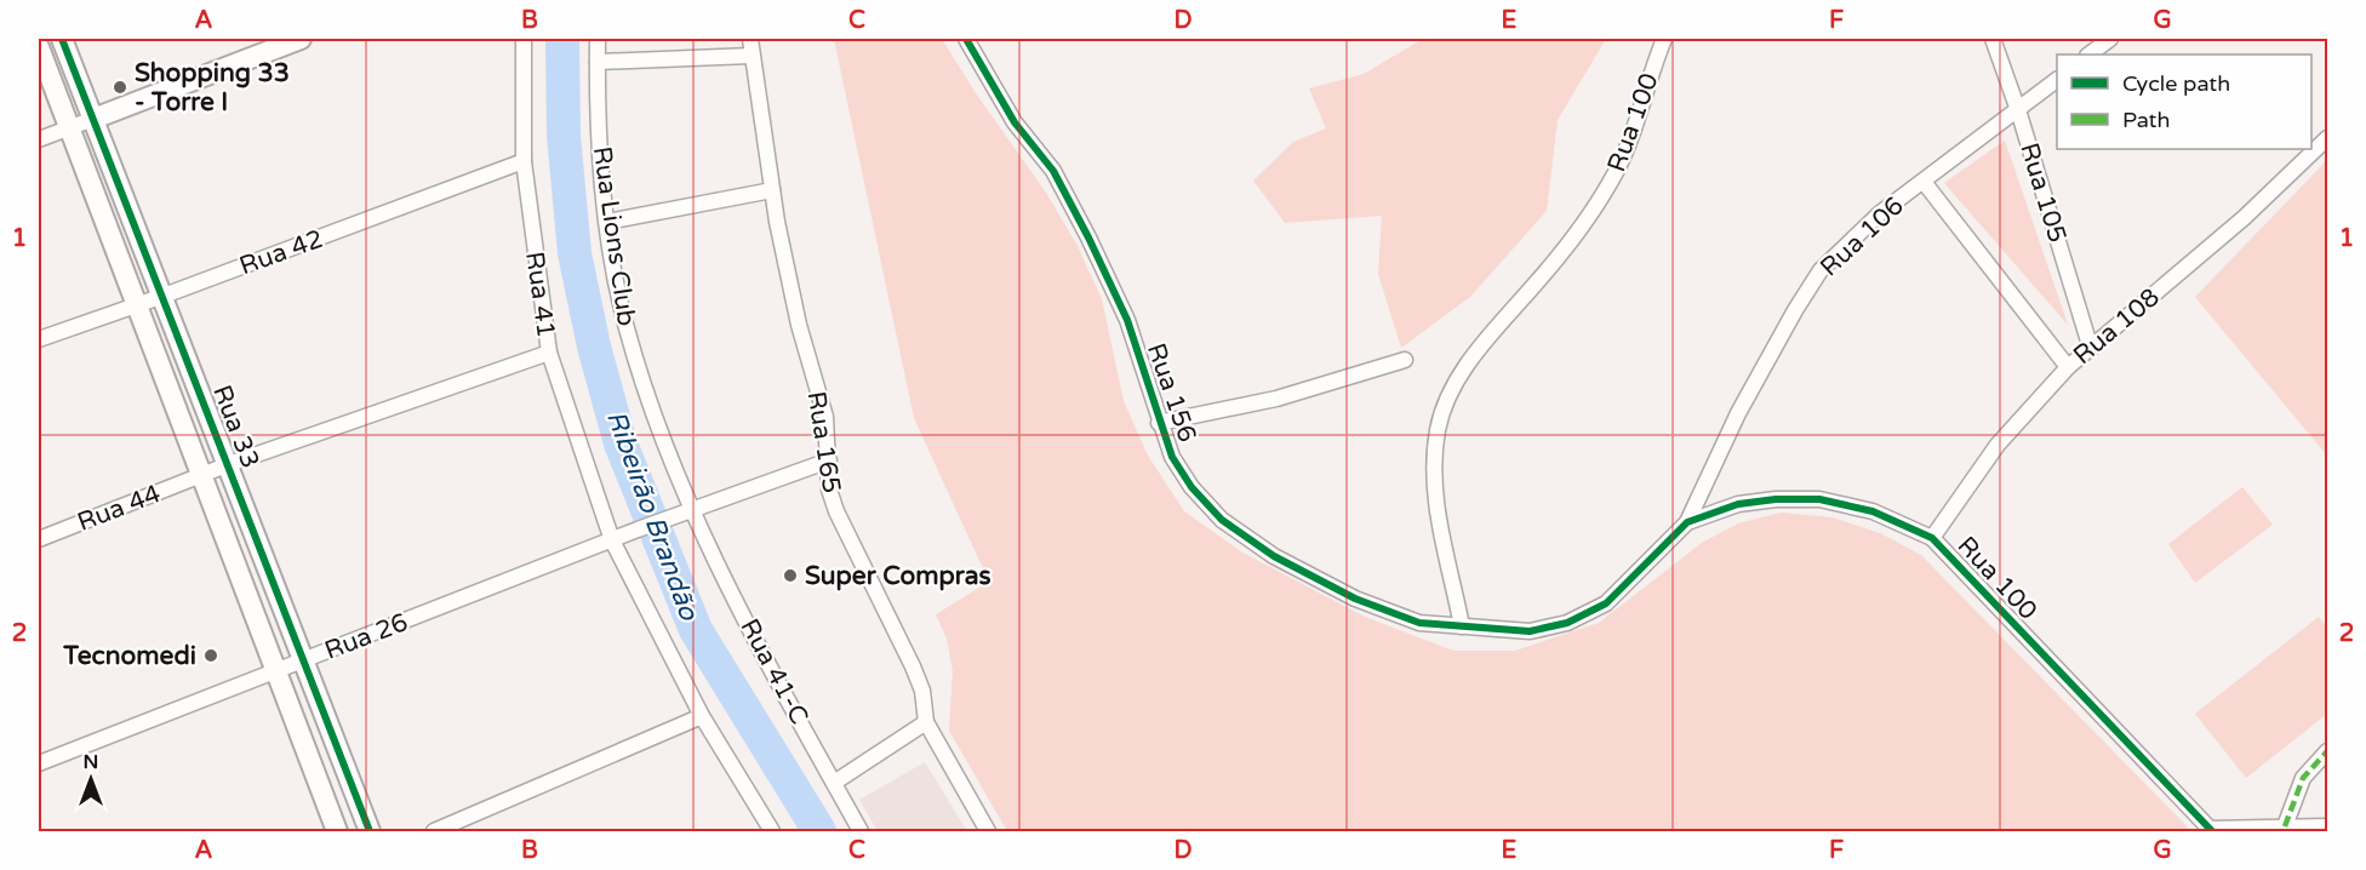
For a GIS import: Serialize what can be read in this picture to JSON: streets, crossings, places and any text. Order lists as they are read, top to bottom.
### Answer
{
  "streets": {
    "street": [
      "Rua 100",
      "Rua 105",
      "Rua Lions Club",
      "Rua 106",
      "Rua 42",
      "Rua 41",
      "Rua 108",
      "Rua 156",
      "Rua 33",
      "Rua 165",
      "Rua 44",
      "Rua 26",
      "Rua 41-C"
    ]
  },
  "crossings": [
    ["Rua 100", "Rua 106"],
    ["Rua 100", "Rua 108"],
    ["Rua 100", "Rua 156"],
    ["Rua 105", "Rua 106"],
    ["Rua 105", "Rua 108"],
    ["Rua Lions Club", "Rua 26"],
    ["Rua Lions Club", "Rua 41-C"],
    ["Rua 42", "Rua 41"],
    ["Rua 42", "Rua 33"],
    ["Rua 41", "Rua 44"],
    ["Rua 41", "Rua 26"],
    ["Rua 33", "Rua 44"],
    ["Rua 33", "Rua 26"],
    ["Rua 165", "Rua 26"],
    ["Rua 26", "Rua 41-C"]
  ],
  "water": ["Ribeirão Brandão"],
  "places": ["Shopping 33 - Torre I", "Super Compras", "Tecnomedi"],
  "legend": ["Cycle path", "Path"],
  "north": "top",
  "grid": {
    "columns": [
      "A",
      "B",
      "C",
      "D",
      "E",
      "F",
      "G"
    ],
    "rows": ["1", "2"]
  }
}
